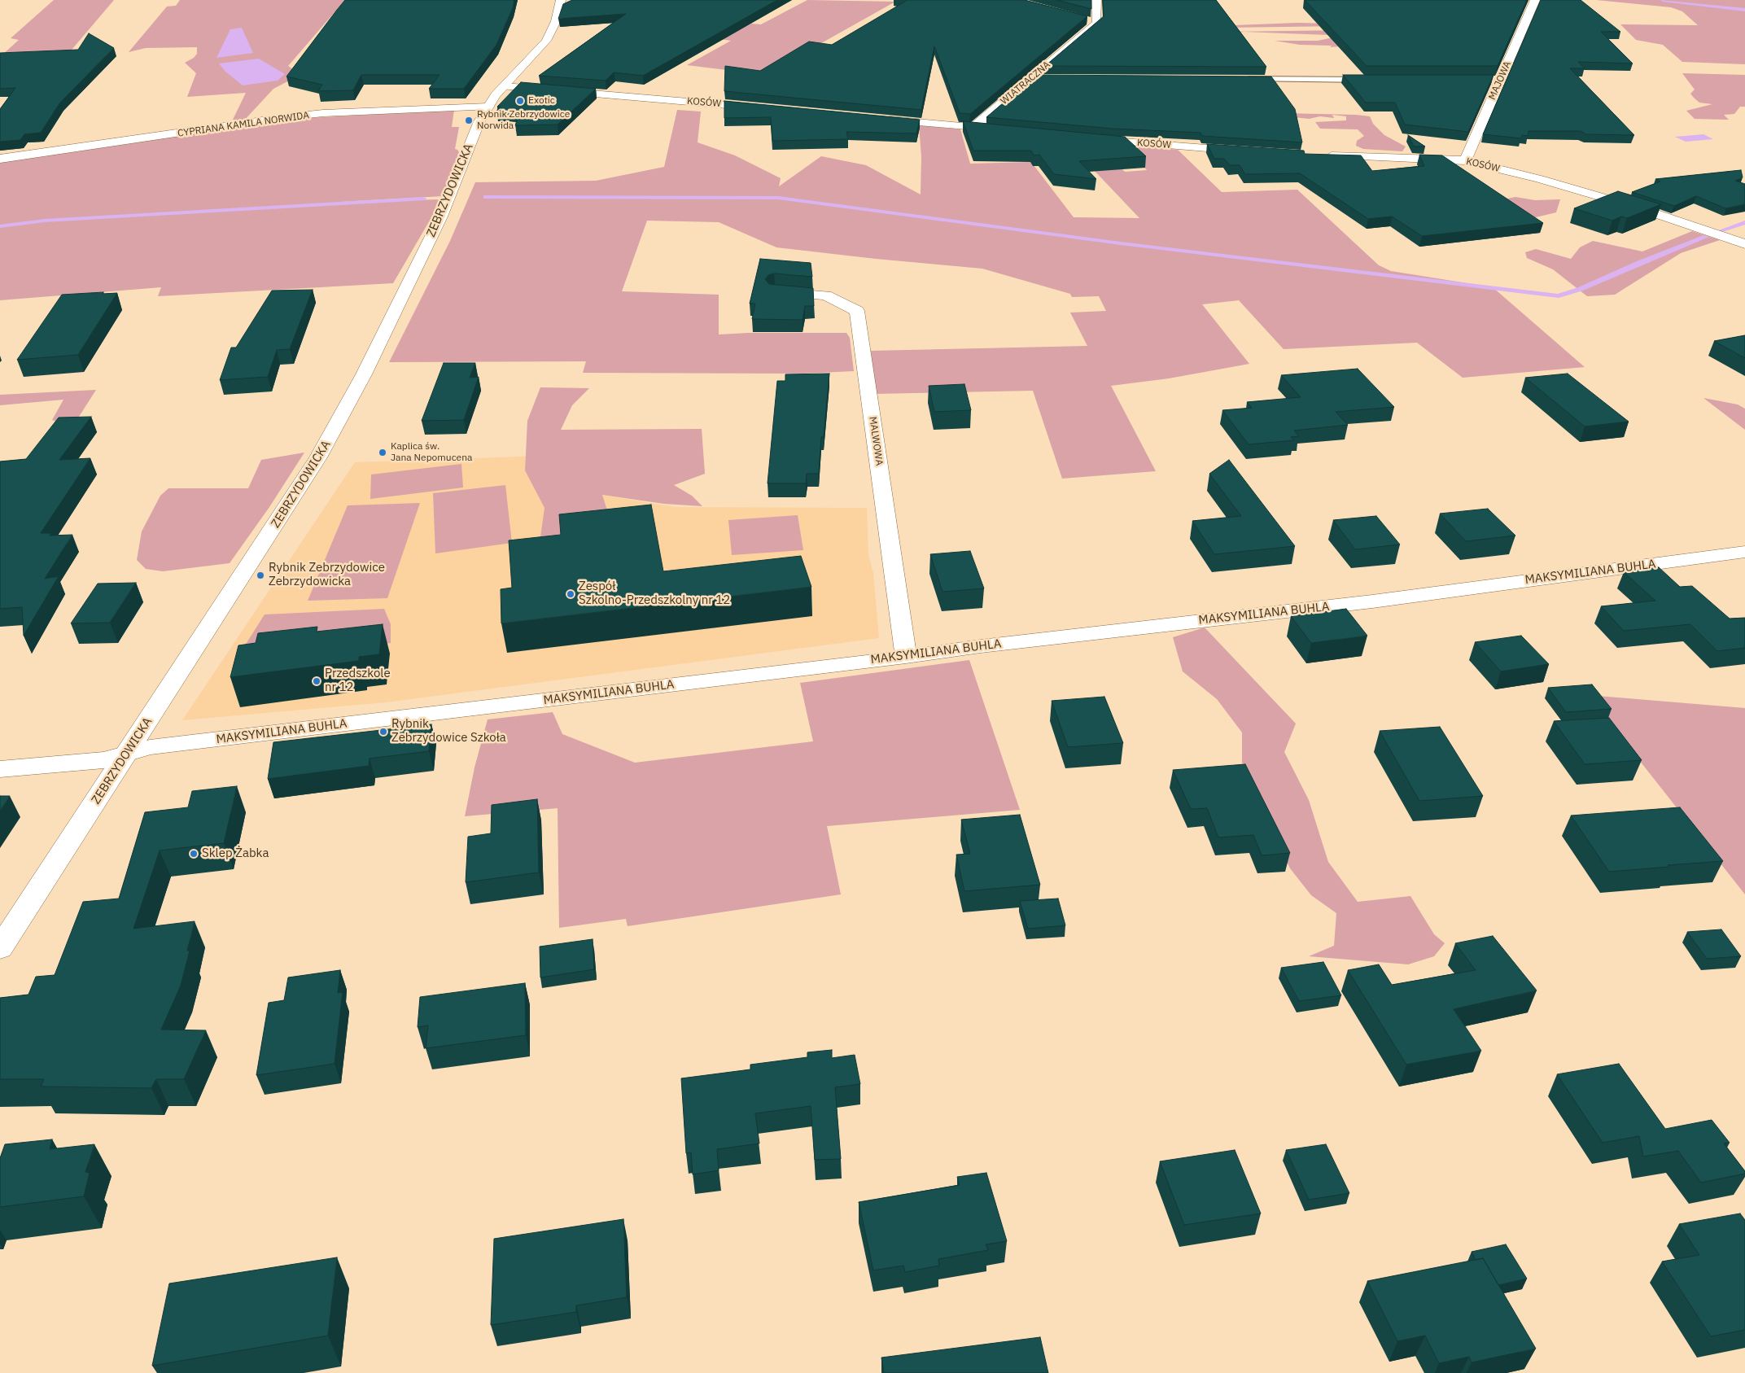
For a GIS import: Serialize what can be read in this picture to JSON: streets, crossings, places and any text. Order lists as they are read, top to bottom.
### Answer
{
  "streets": {
    "street": [
      "MAJOWA",
      "WIATRACZNA",
      "KOSÓW",
      "CYPRIANA KAMILA NORWIDA",
      "ZEBRZYDOWICKA",
      "MALWOWA",
      "MAKSYMILIANA BUHLA"
    ]
  },
  "crossings": [
    ["MAJOWA", "KOSÓW"],
    ["KOSÓW", "ZEBRZYDOWICKA"],
    ["CYPRIANA KAMILA NORWIDA", "ZEBRZYDOWICKA"],
    ["ZEBRZYDOWICKA", "MAKSYMILIANA BUHLA"],
    ["MALWOWA", "MAKSYMILIANA BUHLA"]
  ],
  "places": [
    "Exotic",
    "Rybnik Zebrzydowice Norwida",
    "Kaplica św. Jana Nepomucena",
    "Rybnik Zebrzydowice Zebrzydowicka",
    "Zespół Szkolno-Przedszkolny nr 12",
    "Przedszkole nr 12",
    "Rybnik Zebrzydowice Szkoła",
    "Sklep Żabka"
  ]
}
